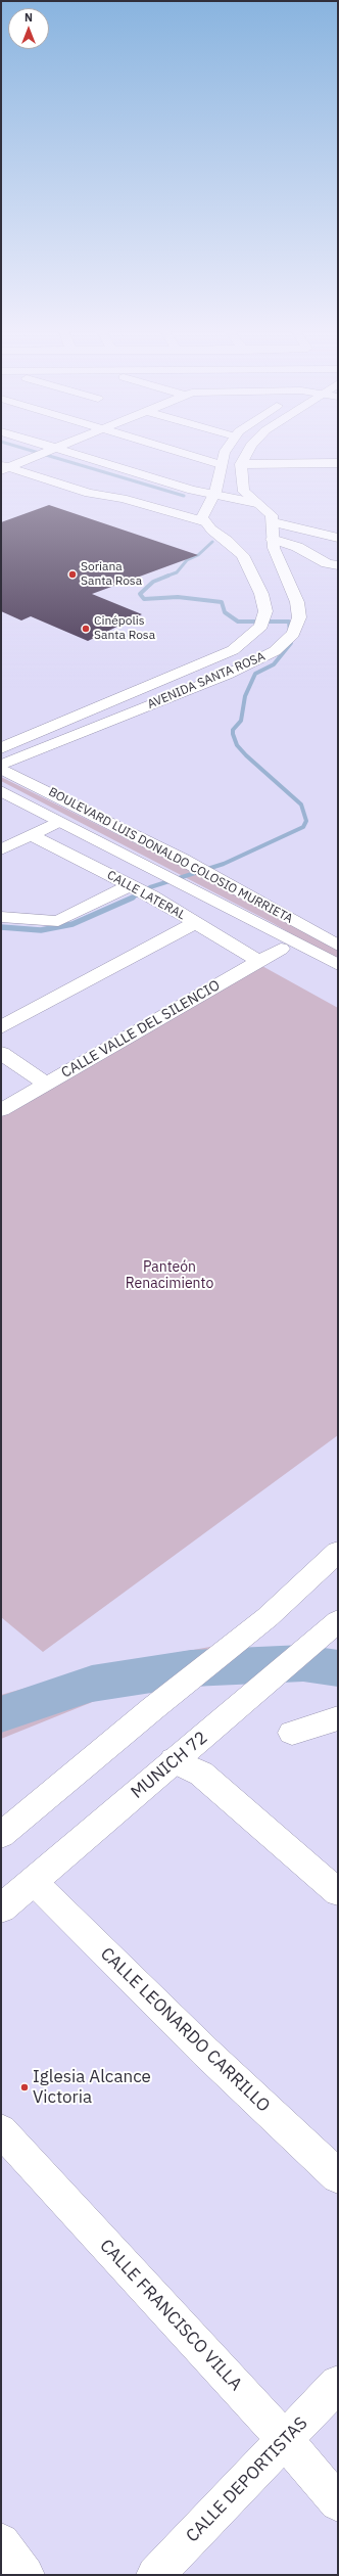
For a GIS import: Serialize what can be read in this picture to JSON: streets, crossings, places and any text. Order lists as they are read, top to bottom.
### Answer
{
  "streets": {
    "main road": [
      "AVENIDA SANTA ROSA",
      "BOULEVARD LUIS DONALDO COLOSIO MURRIETA",
      "CALLE LATERAL",
      "CALLE VALLE DEL SILENCIO",
      "MUNICH 72",
      "CALLE LEONARDO CARRILLO",
      "CALLE FRANCISCO VILLA",
      "CALLE DEPORTISTAS"
    ]
  },
  "crossings": [
    ["CALLE LATERAL", "CALLE VALLE DEL SILENCIO"],
    ["MUNICH 72", "CALLE LEONARDO CARRILLO"],
    ["CALLE FRANCISCO VILLA", "CALLE DEPORTISTAS"]
  ],
  "parks": ["Panteón Renacimiento"],
  "places": ["Soriana Santa Rosa", "Cinépolis Santa Rosa", "Iglesia Alcance Victoria"],
  "north": "top"
}
